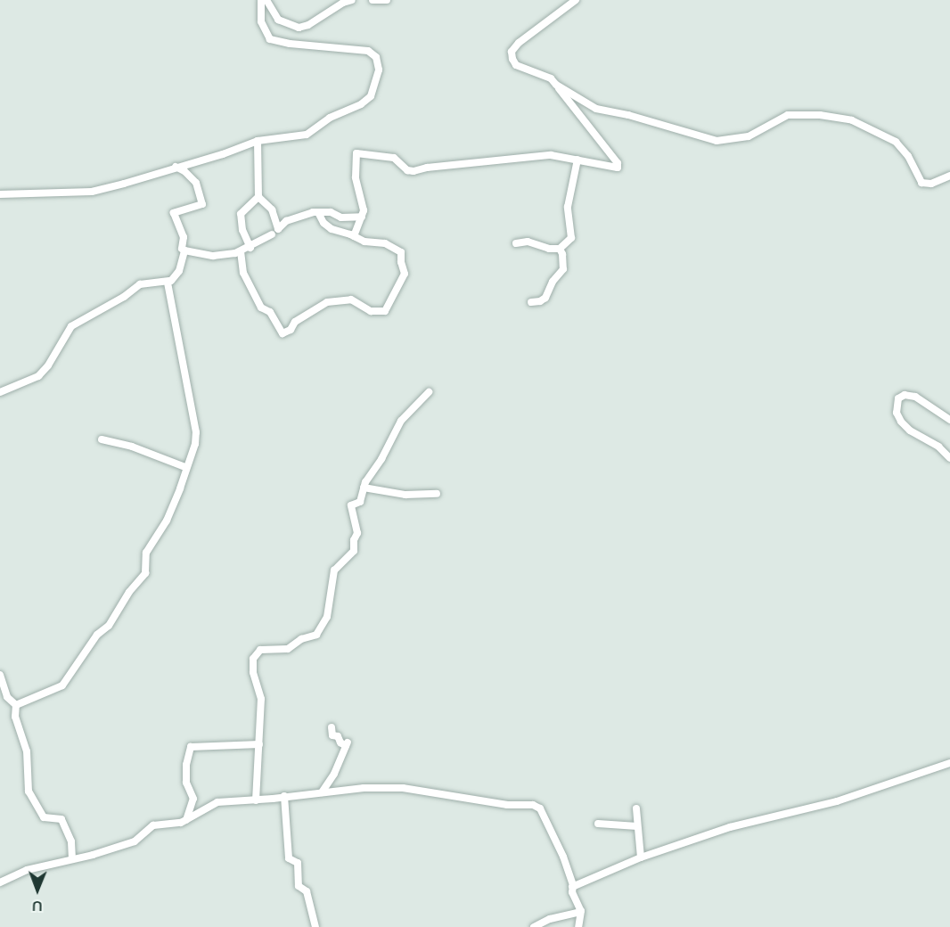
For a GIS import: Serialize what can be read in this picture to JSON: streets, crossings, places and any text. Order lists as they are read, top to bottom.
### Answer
{
  "north": "bottom"
}
